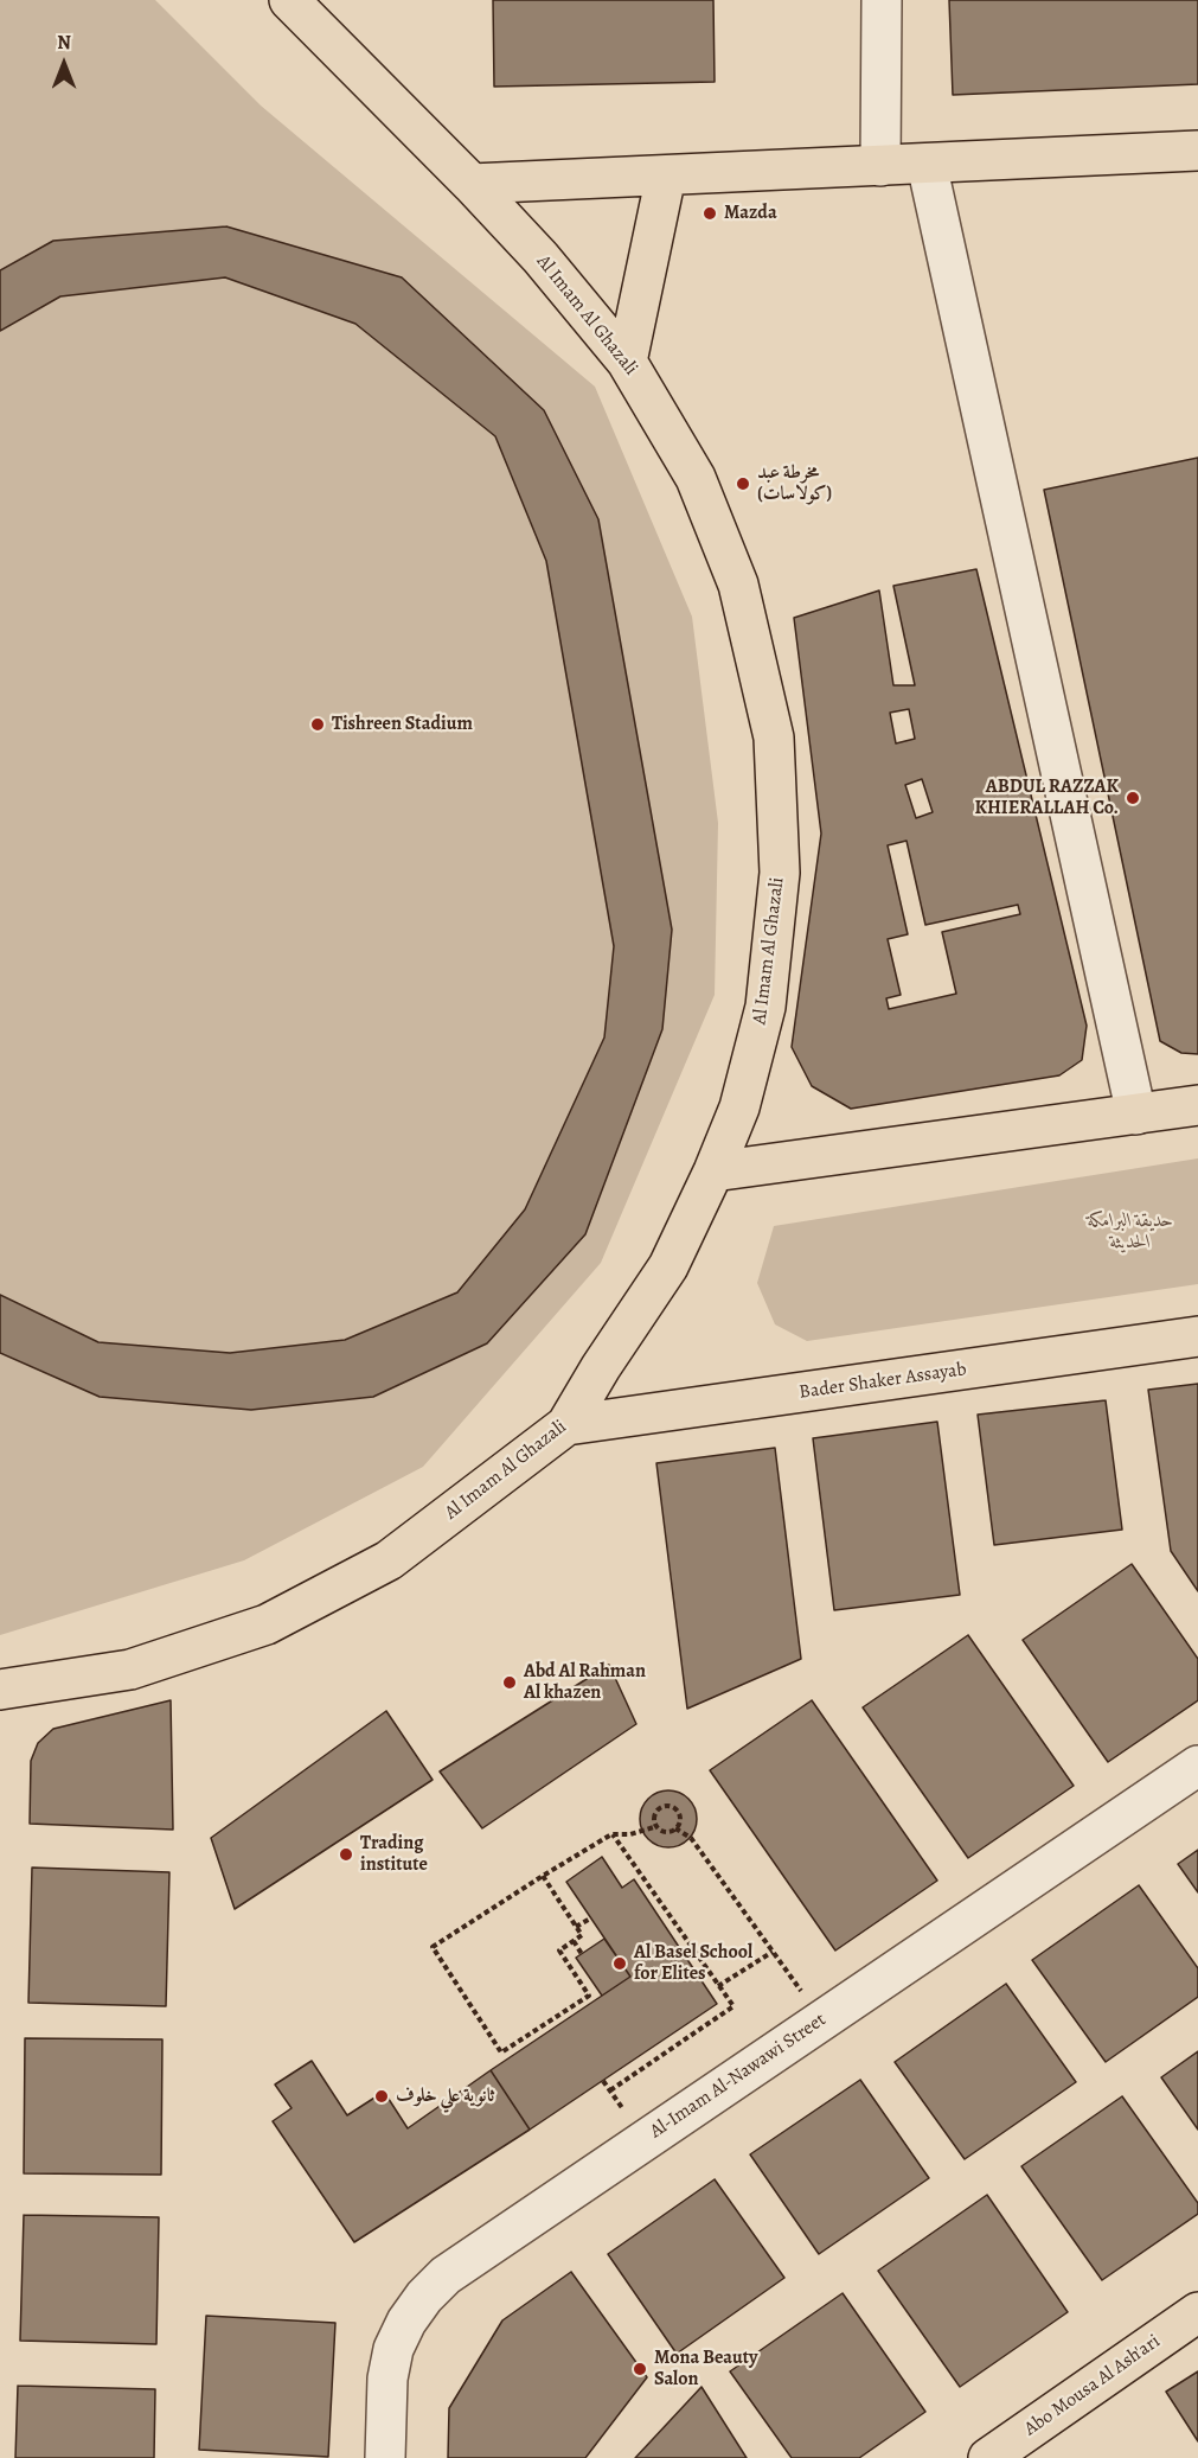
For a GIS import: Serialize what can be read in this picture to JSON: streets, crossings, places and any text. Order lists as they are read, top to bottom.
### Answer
{
  "streets": {
    "main road": ["Al Imam Al Ghazali", "Bader Shaker Assayab", "Abo Mousa Al Ash'ari"],
    "street": ["Al-Imam Al-Nawawi Street"]
  },
  "crossings": [
    ["Al Imam Al Ghazali", "Bader Shaker Assayab"]
  ],
  "parks": ["حديقة البرامكة الحديثة"],
  "places": [
    "Mazda",
    "مخرطة عبد (كولاسات)",
    "Tishreen Stadium",
    "ABDUL RAZZAK KHIERALLAH Co.",
    "Abd Al Rahman Al khazen",
    "Trading institute",
    "Al Basel School for Elites",
    "ثانوية علي خلوف",
    "Mona Beauty Salon"
  ],
  "north": "top"
}
